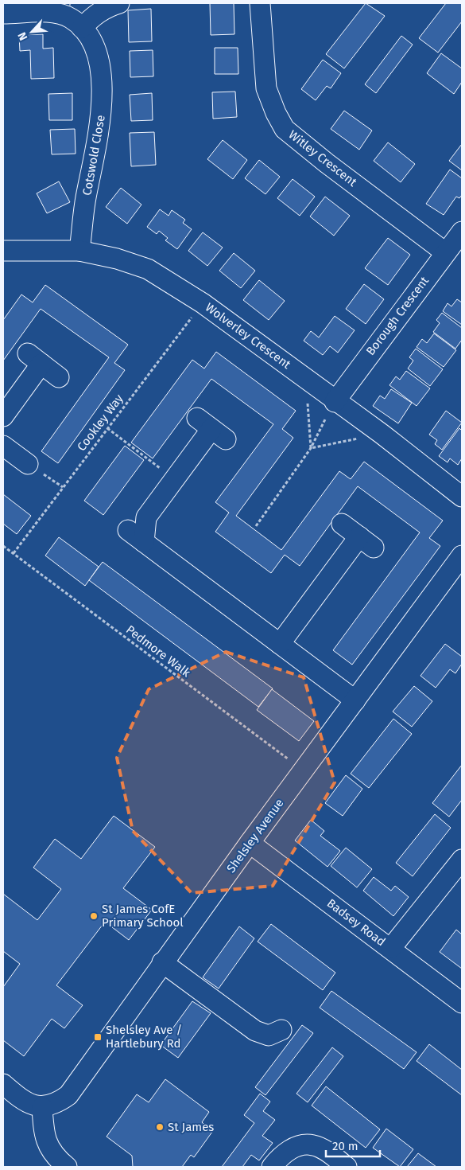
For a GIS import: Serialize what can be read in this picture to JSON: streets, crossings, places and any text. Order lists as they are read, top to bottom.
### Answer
{
  "streets": {
    "street": [
      "Cotswold Close",
      "Witley Crescent",
      "Borough Crescent",
      "Wolverley Crescent",
      "Shelsley Avenue",
      "Badsey Road"
    ],
    "path": ["Cookley Way", "Pedmore Walk"]
  },
  "crossings": [
    ["Cotswold Close", "Wolverley Crescent"],
    ["Witley Crescent", "Borough Crescent"],
    ["Borough Crescent", "Wolverley Crescent"],
    ["Wolverley Crescent", "Cookley Way"],
    ["Cookley Way", "Pedmore Walk"],
    ["Pedmore Walk", "Shelsley Avenue"],
    ["Shelsley Avenue", "Badsey Road"]
  ],
  "places": {
    "other": ["St James CofE Primary School", "St James"],
    "transit": ["Shelsley Ave / Hartlebury Rd"]
  },
  "scale_bar": "20 m",
  "north": "bottom left"
}
